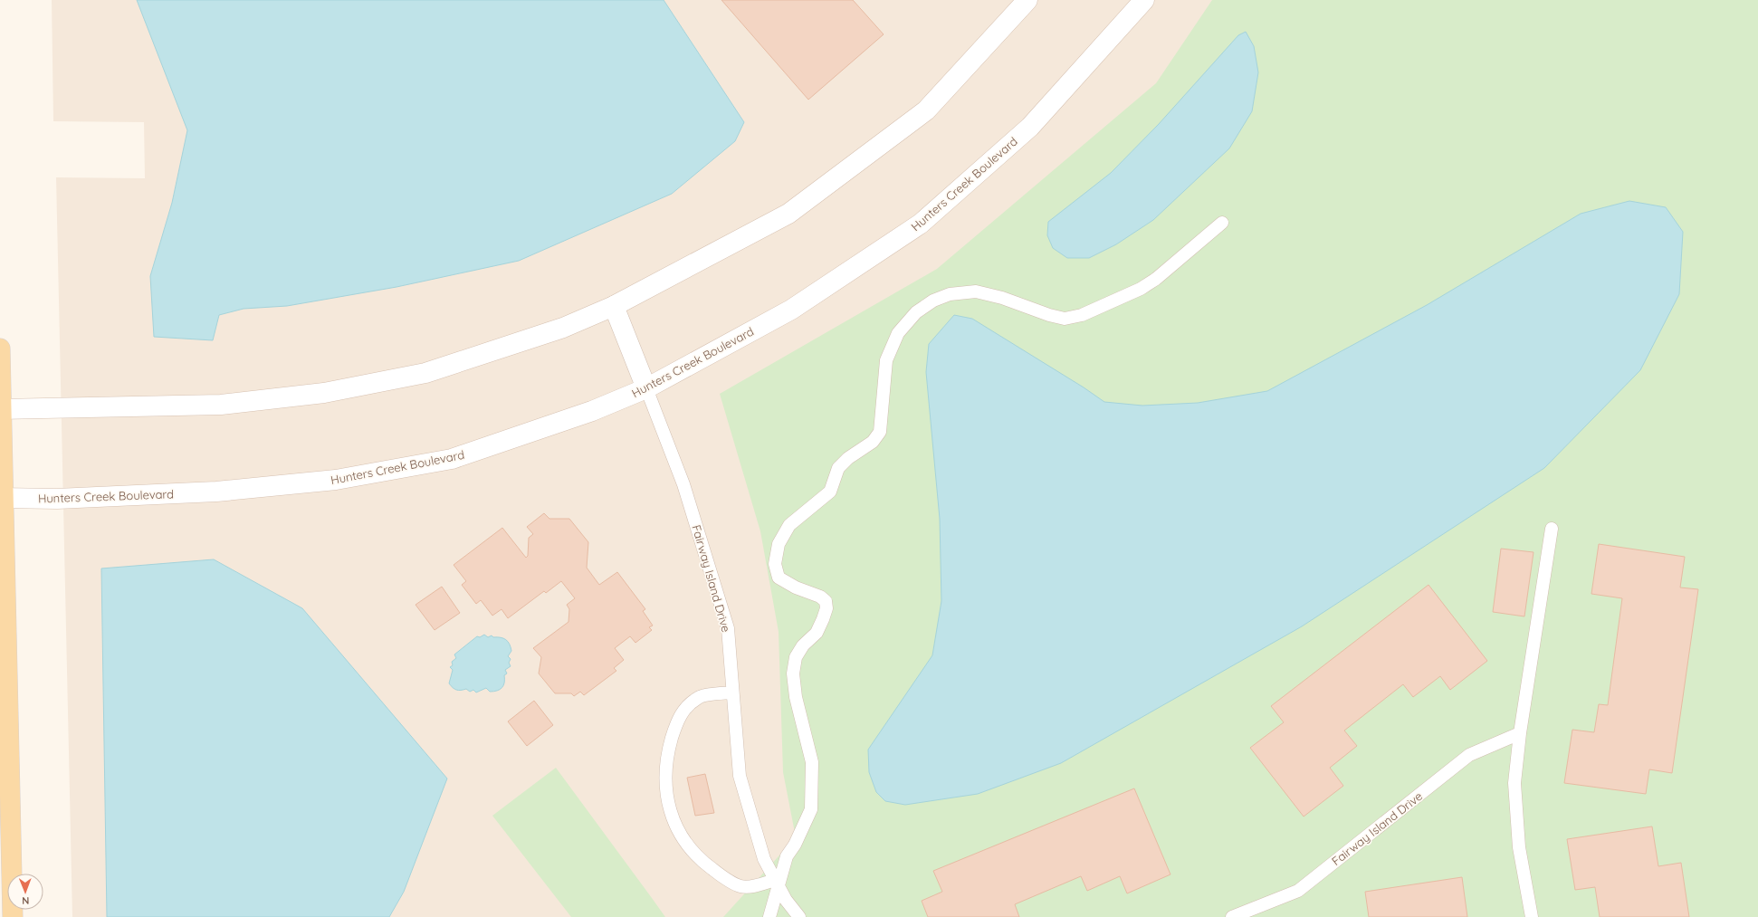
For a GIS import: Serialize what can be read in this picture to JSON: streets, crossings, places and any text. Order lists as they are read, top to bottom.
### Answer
{
  "streets": {
    "street": ["Hunters Creek Boulevard", "Fairway Island Drive"]
  },
  "crossings": [
    ["Hunters Creek Boulevard", "Fairway Island Drive"]
  ],
  "north": "bottom"
}
